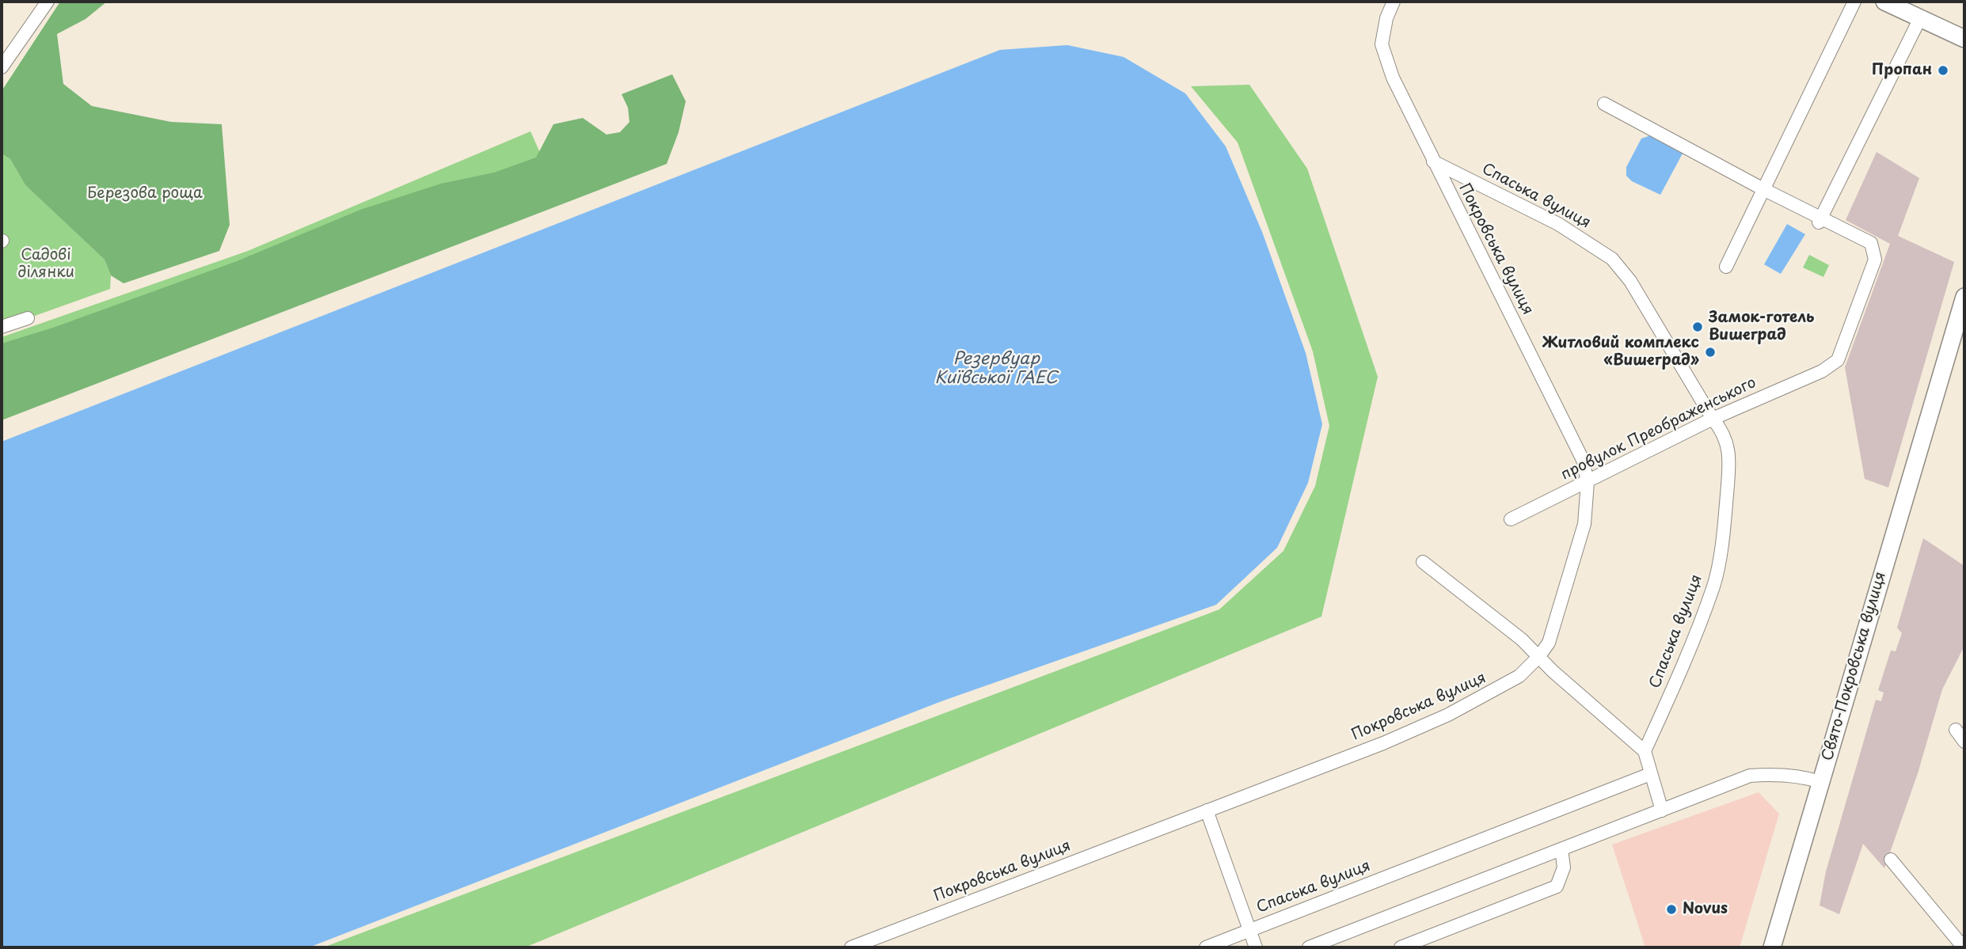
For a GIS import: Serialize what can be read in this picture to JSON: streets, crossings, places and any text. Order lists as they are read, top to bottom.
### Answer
{
  "streets": {
    "main road": ["Свято-Покровська вулиця"],
    "street": ["Спаська вулиця", "Покровська вулиця", "провулок Преображенського"]
  },
  "crossings": [
    ["Спаська вулиця", "Покровська вулиця"],
    ["Спаська вулиця", "провулок Преображенського"],
    ["Покровська вулиця", "провулок Преображенського"]
  ],
  "water": ["Резервуар Київської ГАЕС"],
  "parks": ["Березова роща", "Садові ділянки"],
  "places": [
    "Пропан",
    "Замок-готель Вишеград",
    "Житловий комплекс «Вишеград»",
    "Novus"
  ]
}
